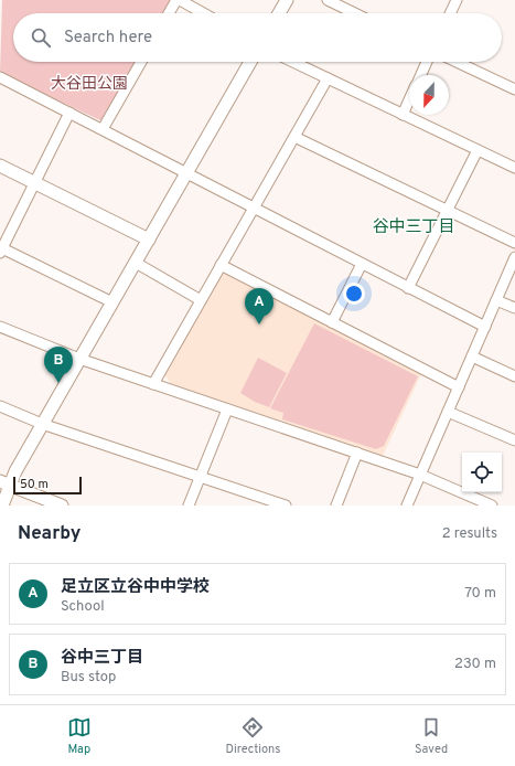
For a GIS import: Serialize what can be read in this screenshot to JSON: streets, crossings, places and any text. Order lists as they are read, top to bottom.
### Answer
{
  "districts": ["谷中三丁目"],
  "parks": ["大谷田公園"],
  "scale_bar": "50 m",
  "north": "bottom",
  "page": {
    "search": "Search here",
    "pins": ["A", "B"],
    "scale": "50 m",
    "heading": ["Nearby", "2 results"],
    "list": [
      {
        "mark": "A",
        "name": "足立区立谷中中学校",
        "note": "School",
        "value": "70 m"
      },
      {
        "mark": "B",
        "name": "谷中三丁目",
        "note": "Bus stop",
        "value": "230 m"
      }
    ],
    "nav": ["Map", "Directions", "Saved"]
  }
}
